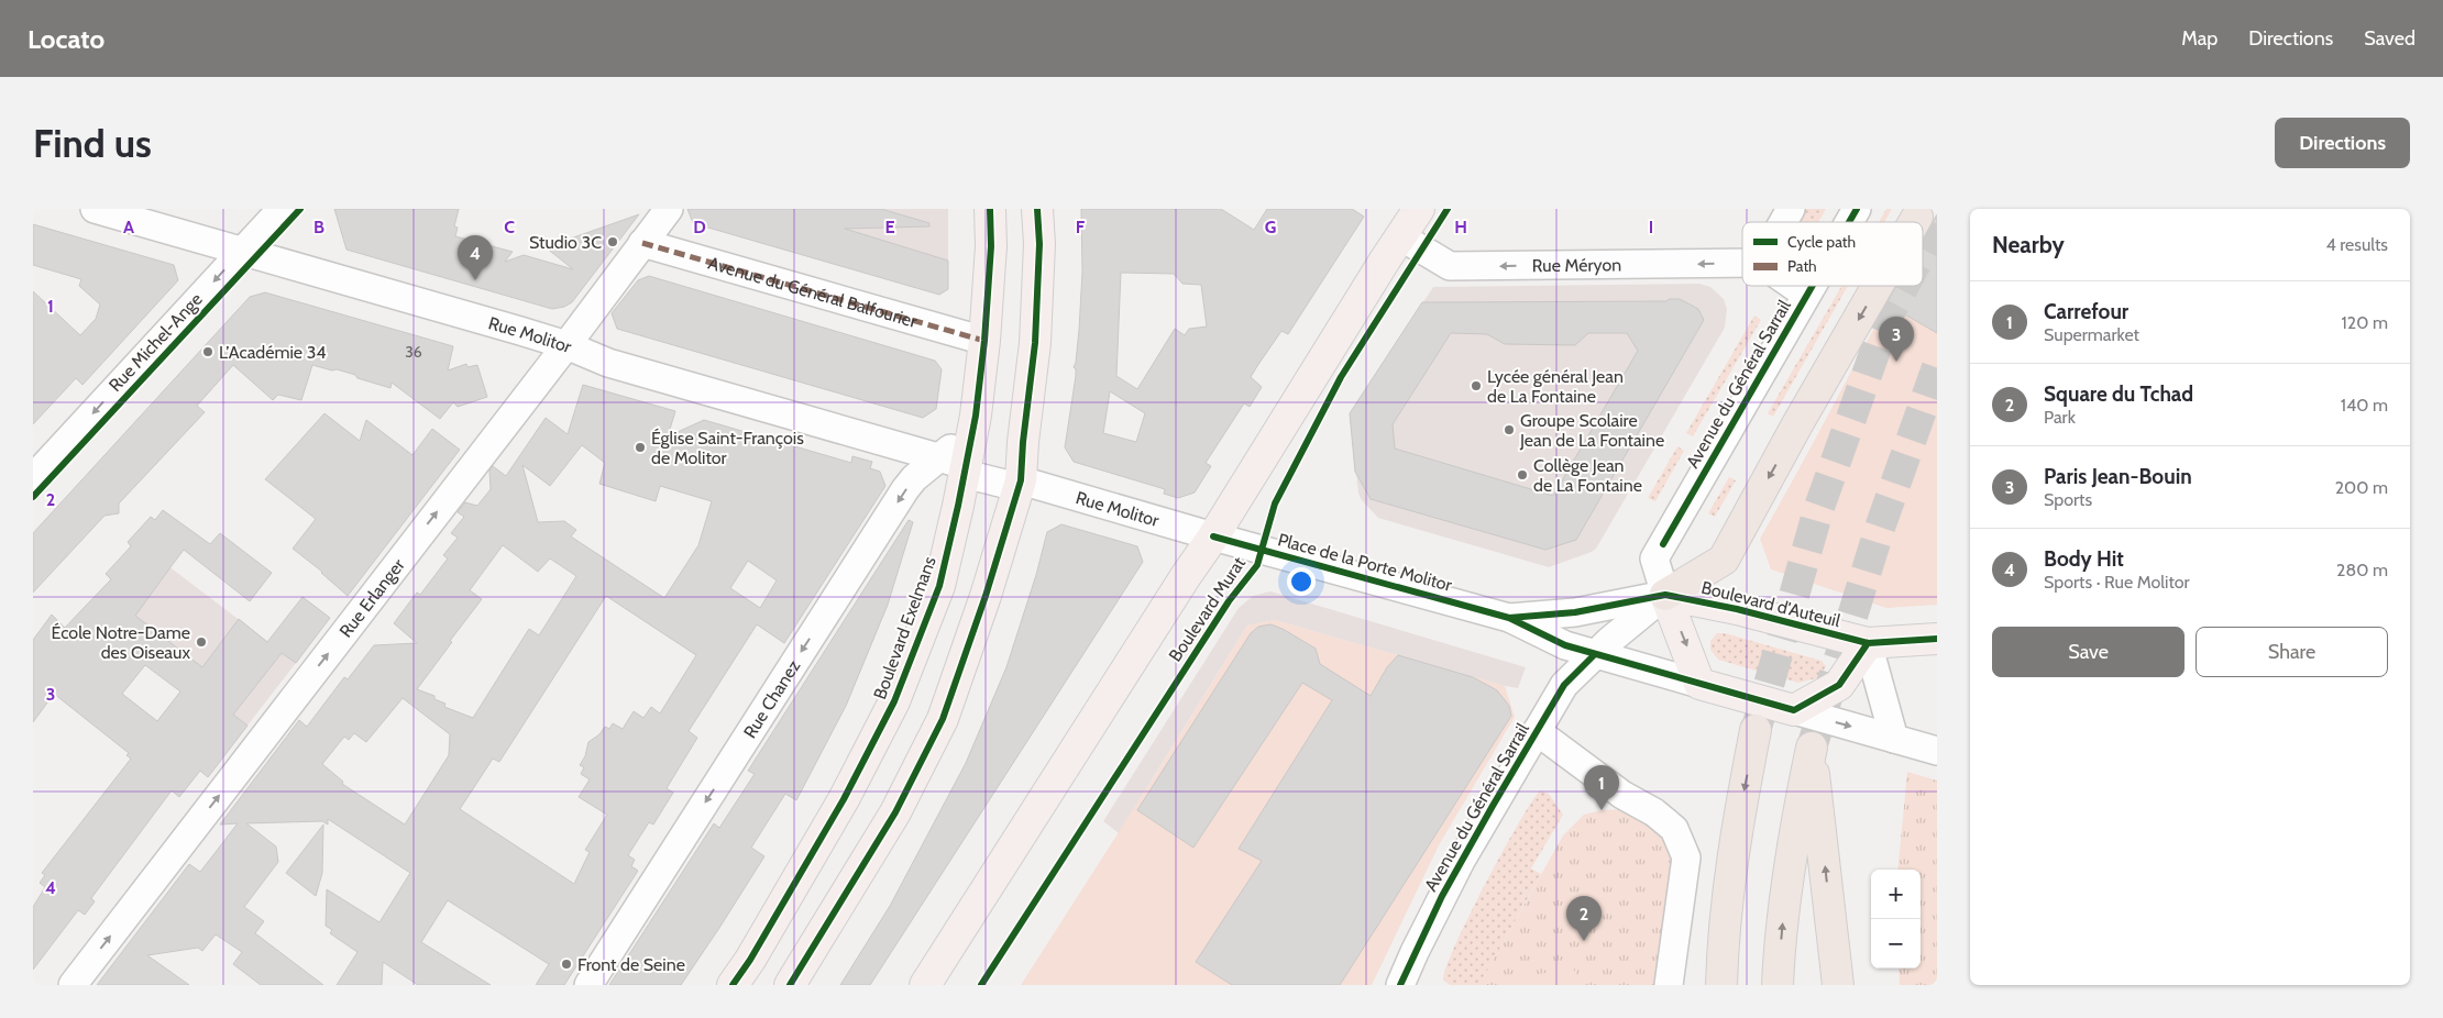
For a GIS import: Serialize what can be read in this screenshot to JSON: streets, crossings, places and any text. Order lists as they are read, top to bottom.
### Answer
{
  "streets": {
    "main road": ["Boulevard d'Auteuil", "Boulevard Murat", "Boulevard Exelmans"],
    "street": [
      "Rue Méryon",
      "Avenue du Général Balfourier",
      "Rue Molitor",
      "Rue Michel-Ange",
      "Avenue du Général Sarrail",
      "Place de la Porte Molitor",
      "Rue Erlanger",
      "Rue Chanez"
    ]
  },
  "crossings": [
    ["Rue Méryon", "Boulevard Murat"],
    ["Avenue du Général Balfourier", "Rue Erlanger"],
    ["Avenue du Général Balfourier", "Boulevard Exelmans"],
    ["Rue Molitor", "Rue Michel-Ange"],
    ["Rue Molitor", "Place de la Porte Molitor"],
    ["Rue Molitor", "Rue Erlanger"],
    ["Rue Molitor", "Boulevard Murat"],
    ["Rue Molitor", "Boulevard Exelmans"],
    ["Rue Molitor", "Rue Chanez"],
    ["Avenue du Général Sarrail", "Place de la Porte Molitor"],
    ["Avenue du Général Sarrail", "Boulevard d'Auteuil"],
    ["Place de la Porte Molitor", "Boulevard d'Auteuil"],
    ["Place de la Porte Molitor", "Boulevard Murat"],
    ["Boulevard Exelmans", "Rue Chanez"]
  ],
  "one_way": [
    "Rue Méryon",
    "Rue Michel-Ange",
    "Rue Erlanger",
    "Rue Chanez"
  ],
  "places": [
    "Studio 3C",
    "L’Académie 34",
    "Lycée général Jean de La Fontaine",
    "Groupe Scolaire Jean de La Fontaine",
    "Église Saint-François de Molitor",
    "Collège Jean de La Fontaine",
    "École Notre-Dame des Oiseaux",
    "Front de Seine"
  ],
  "house_numbers": ["36"],
  "legend": ["Cycle path", "Path"],
  "page": {
    "header": "Locato",
    "nav": ["Map", "Directions", "Saved"],
    "buttons": [
      "Directions",
      ["Save", "Share"]
    ],
    "title": "Find us",
    "heading": ["Nearby", "4 results"],
    "pins": [
      "4",
      "3",
      "1",
      "2"
    ],
    "list": [
      {
        "mark": "1",
        "name": "Carrefour",
        "note": "Supermarket",
        "value": "120 m"
      },
      {
        "mark": "2",
        "name": "Square du Tchad",
        "note": "Park",
        "value": "140 m"
      },
      {
        "mark": "3",
        "name": "Paris Jean-Bouin",
        "note": "Sports",
        "value": "200 m"
      },
      {
        "mark": "4",
        "name": "Body Hit",
        "note": "Sports · Rue Molitor",
        "value": "280 m"
      }
    ],
    "map_buttons": ["+", "−"]
  },
  "grid": {
    "columns": [
      "A",
      "B",
      "C",
      "D",
      "E",
      "F",
      "G",
      "H",
      "I"
    ],
    "rows": [
      "1",
      "2",
      "3",
      "4"
    ]
  }
}
